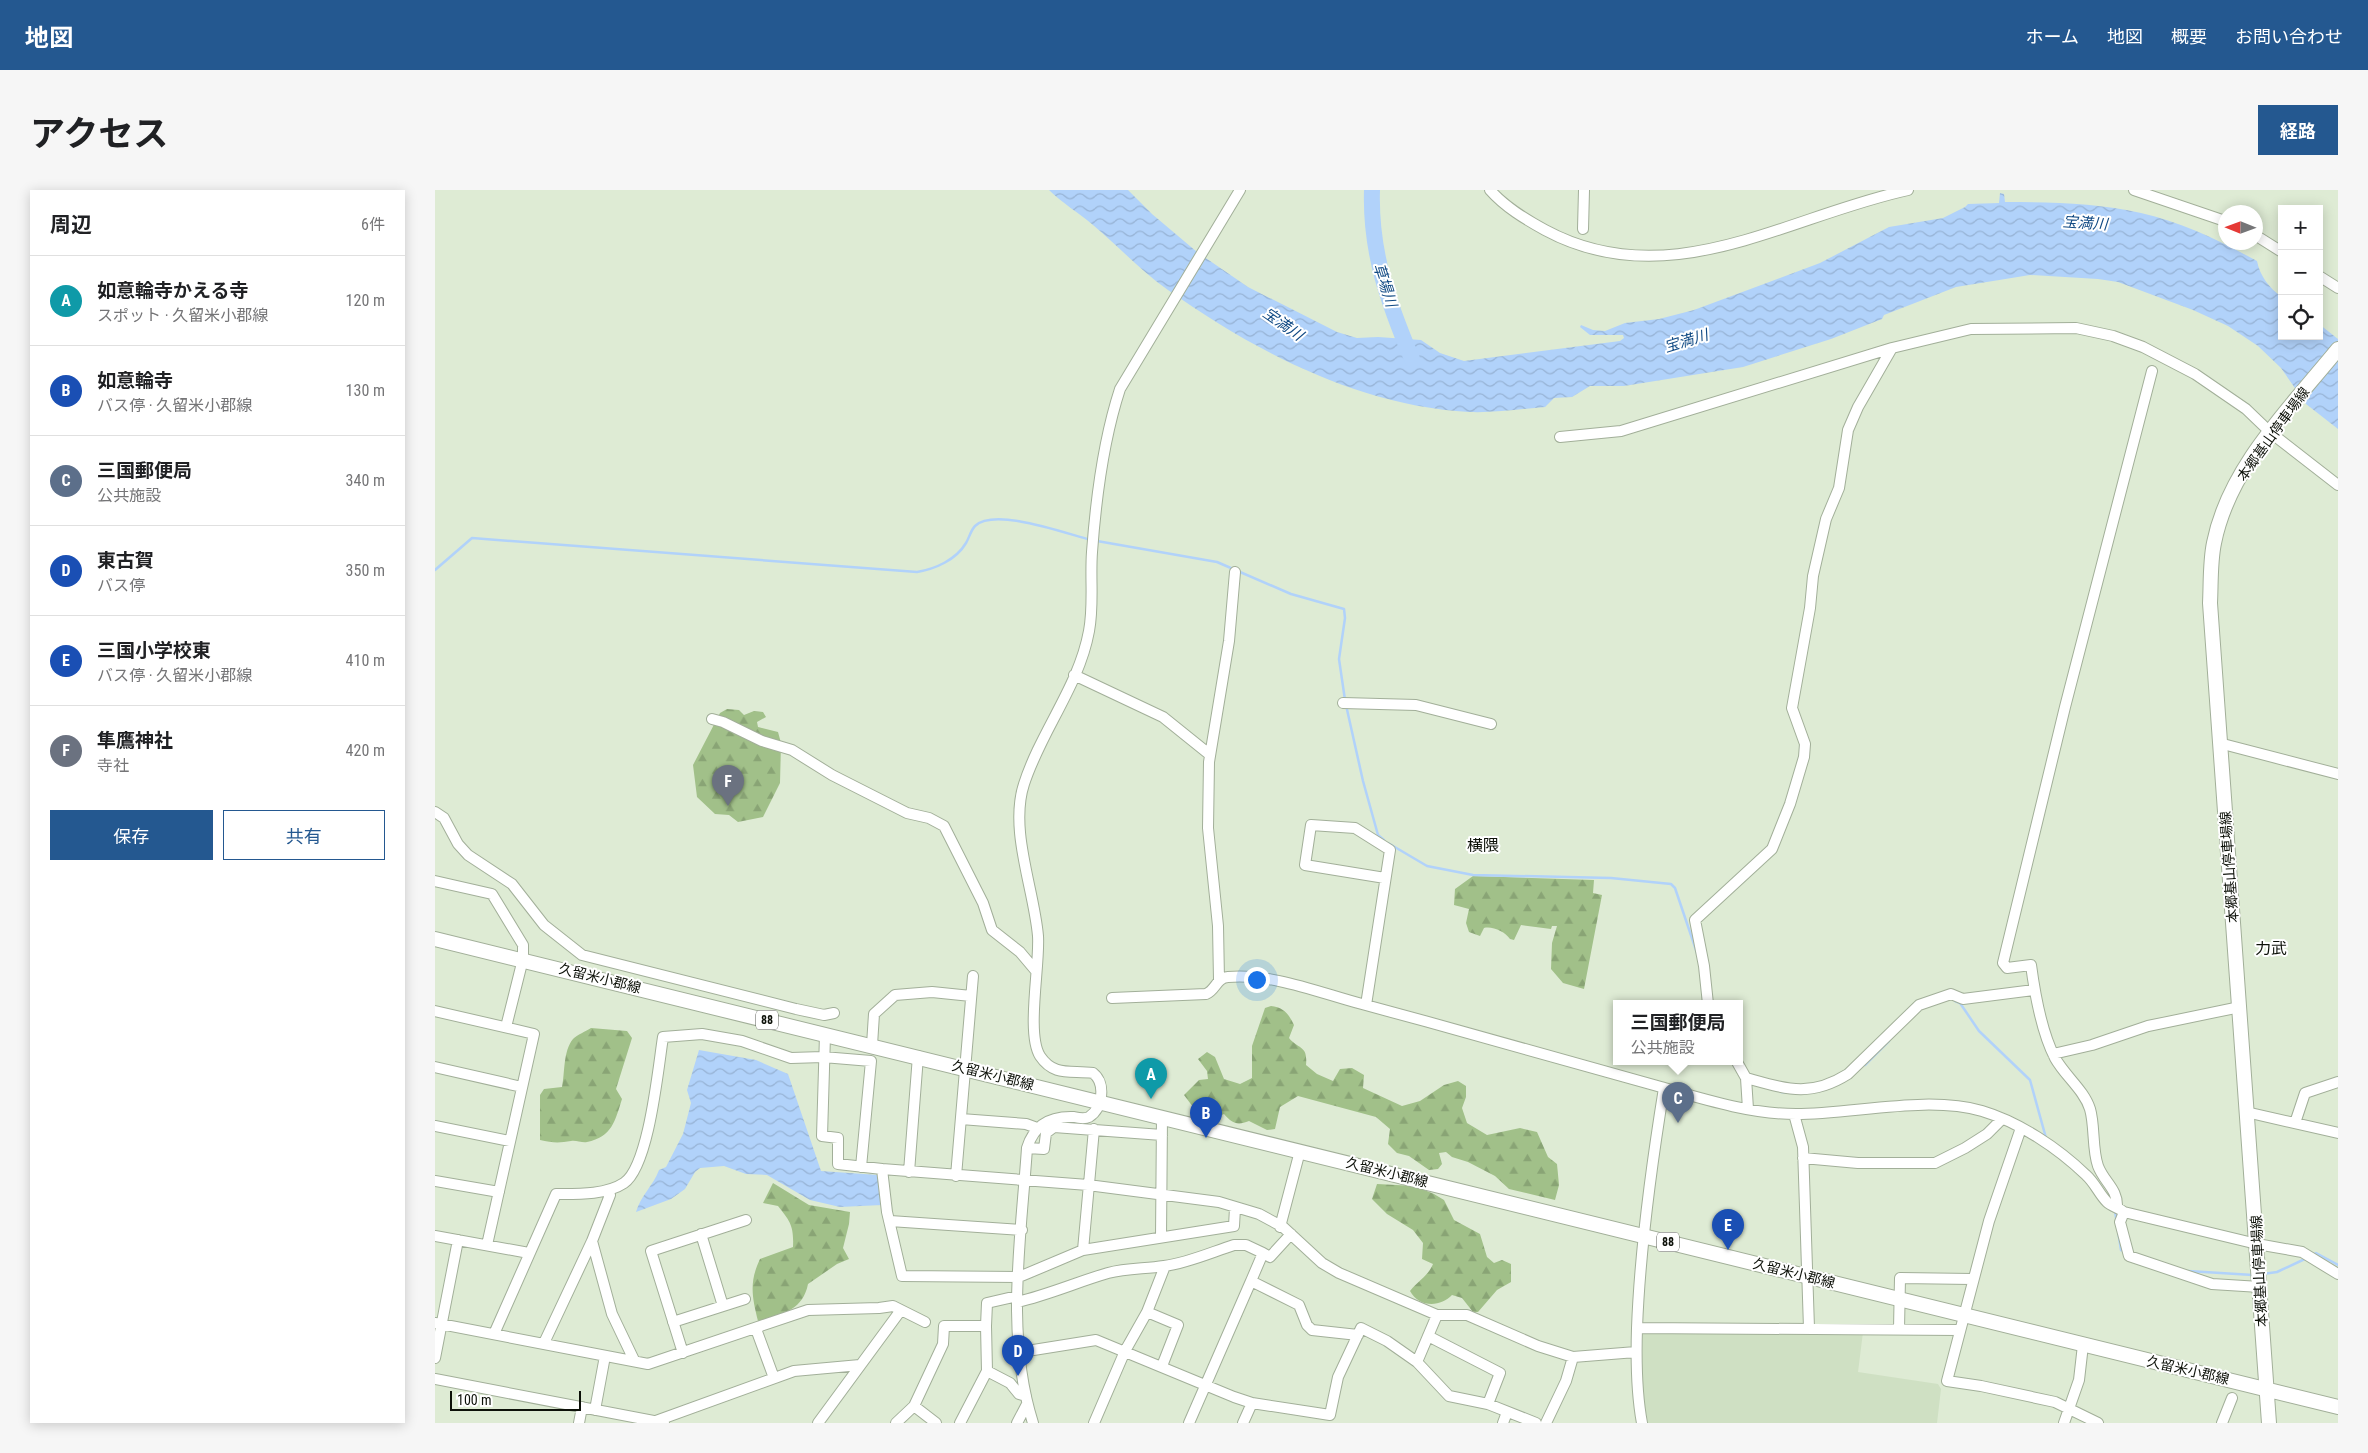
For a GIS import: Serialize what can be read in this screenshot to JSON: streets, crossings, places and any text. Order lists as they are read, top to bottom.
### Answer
{
  "streets": {
    "main road": ["本郷基山停車場線", "久留米小郡線", "88"]
  },
  "crossings": [
    ["本郷基山停車場線", "久留米小郡線"]
  ],
  "districts": ["横隈", "力武"],
  "water": ["宝満川", "草場川"],
  "scale_bar": "100 m",
  "north": "left",
  "page": {
    "header": "地図",
    "nav": [
      "ホーム",
      "地図",
      "概要",
      "お問い合わせ"
    ],
    "title": "アクセス",
    "buttons": [
      "経路",
      ["保存", "共有"]
    ],
    "heading": ["周辺", "6件"],
    "map_buttons": ["+", "−"],
    "list": [
      {
        "mark": "A",
        "name": "如意輪寺かえる寺",
        "note": "スポット · 久留米小郡線",
        "value": "120 m"
      },
      {
        "mark": "B",
        "name": "如意輪寺",
        "note": "バス停 · 久留米小郡線",
        "value": "130 m"
      },
      {
        "mark": "C",
        "name": "三国郵便局",
        "note": "公共施設",
        "value": "340 m"
      },
      {
        "mark": "D",
        "name": "東古賀",
        "note": "バス停",
        "value": "350 m"
      },
      {
        "mark": "E",
        "name": "三国小学校東",
        "note": "バス停 · 久留米小郡線",
        "value": "410 m"
      },
      {
        "mark": "F",
        "name": "隼鷹神社",
        "note": "寺社",
        "value": "420 m"
      }
    ],
    "pins": [
      "F",
      "A",
      "C",
      "B",
      "E",
      "D"
    ],
    "popup": ["三国郵便局", "公共施設"],
    "scale": "100 m"
  }
}
